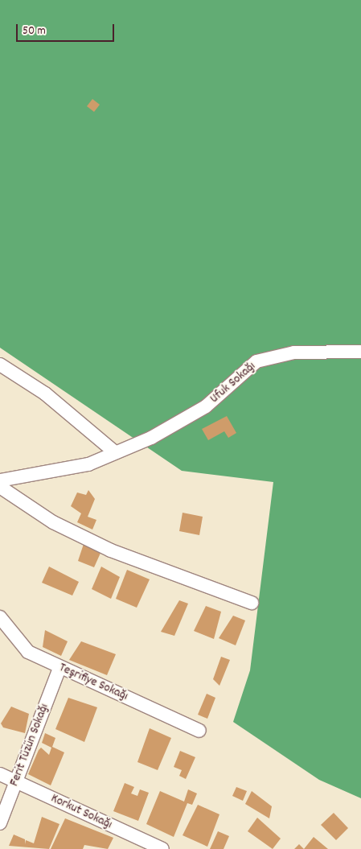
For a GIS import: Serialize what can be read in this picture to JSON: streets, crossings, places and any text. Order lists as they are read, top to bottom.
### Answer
{
  "streets": {
    "street": [
      "Ufuk Sokağı",
      "Teşrifiye Sokağı",
      "Ferit Tüzün Sokağı",
      "Korkut Sokağı"
    ]
  },
  "crossings": [
    ["Teşrifiye Sokağı", "Ferit Tüzün Sokağı"],
    ["Ferit Tüzün Sokağı", "Korkut Sokağı"]
  ],
  "scale_bar": "50 m"
}
